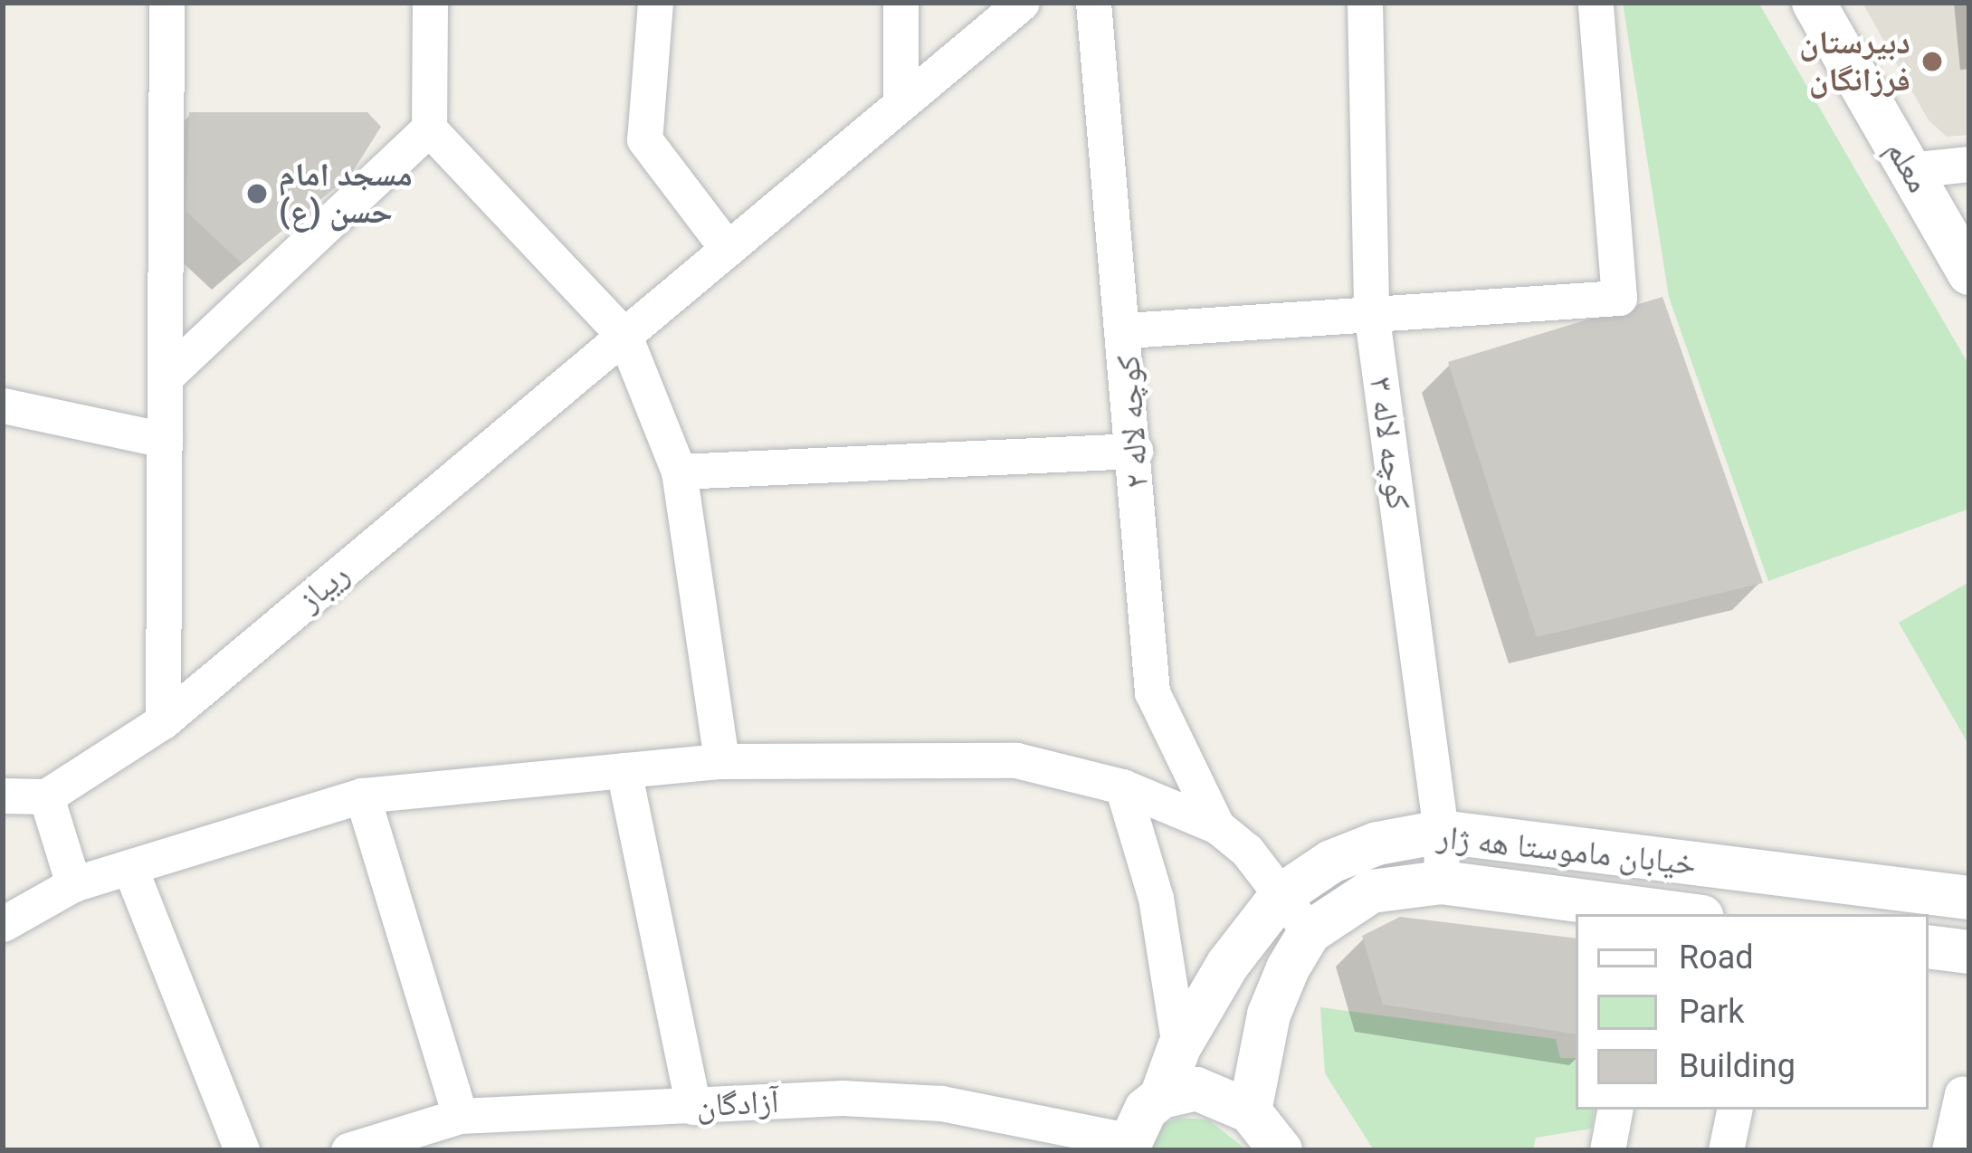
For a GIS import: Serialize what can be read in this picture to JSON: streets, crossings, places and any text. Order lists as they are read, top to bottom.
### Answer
{
  "streets": {
    "street": [
      "معلم",
      "کوچه لاله ۲",
      "کوچه لاله ۳",
      "ریباز",
      "خیابان ماموستا هه ژار",
      "آزادگان"
    ]
  },
  "crossings": [
    ["کوچه لاله ۳", "خیابان ماموستا هه ژار"],
    ["خیابان ماموستا هه ژار", "آزادگان"]
  ],
  "places": ["دبیرستان فرزانگان", "مسجد امام حسن (ع)"],
  "legend": ["Road", "Park", "Building"]
}
